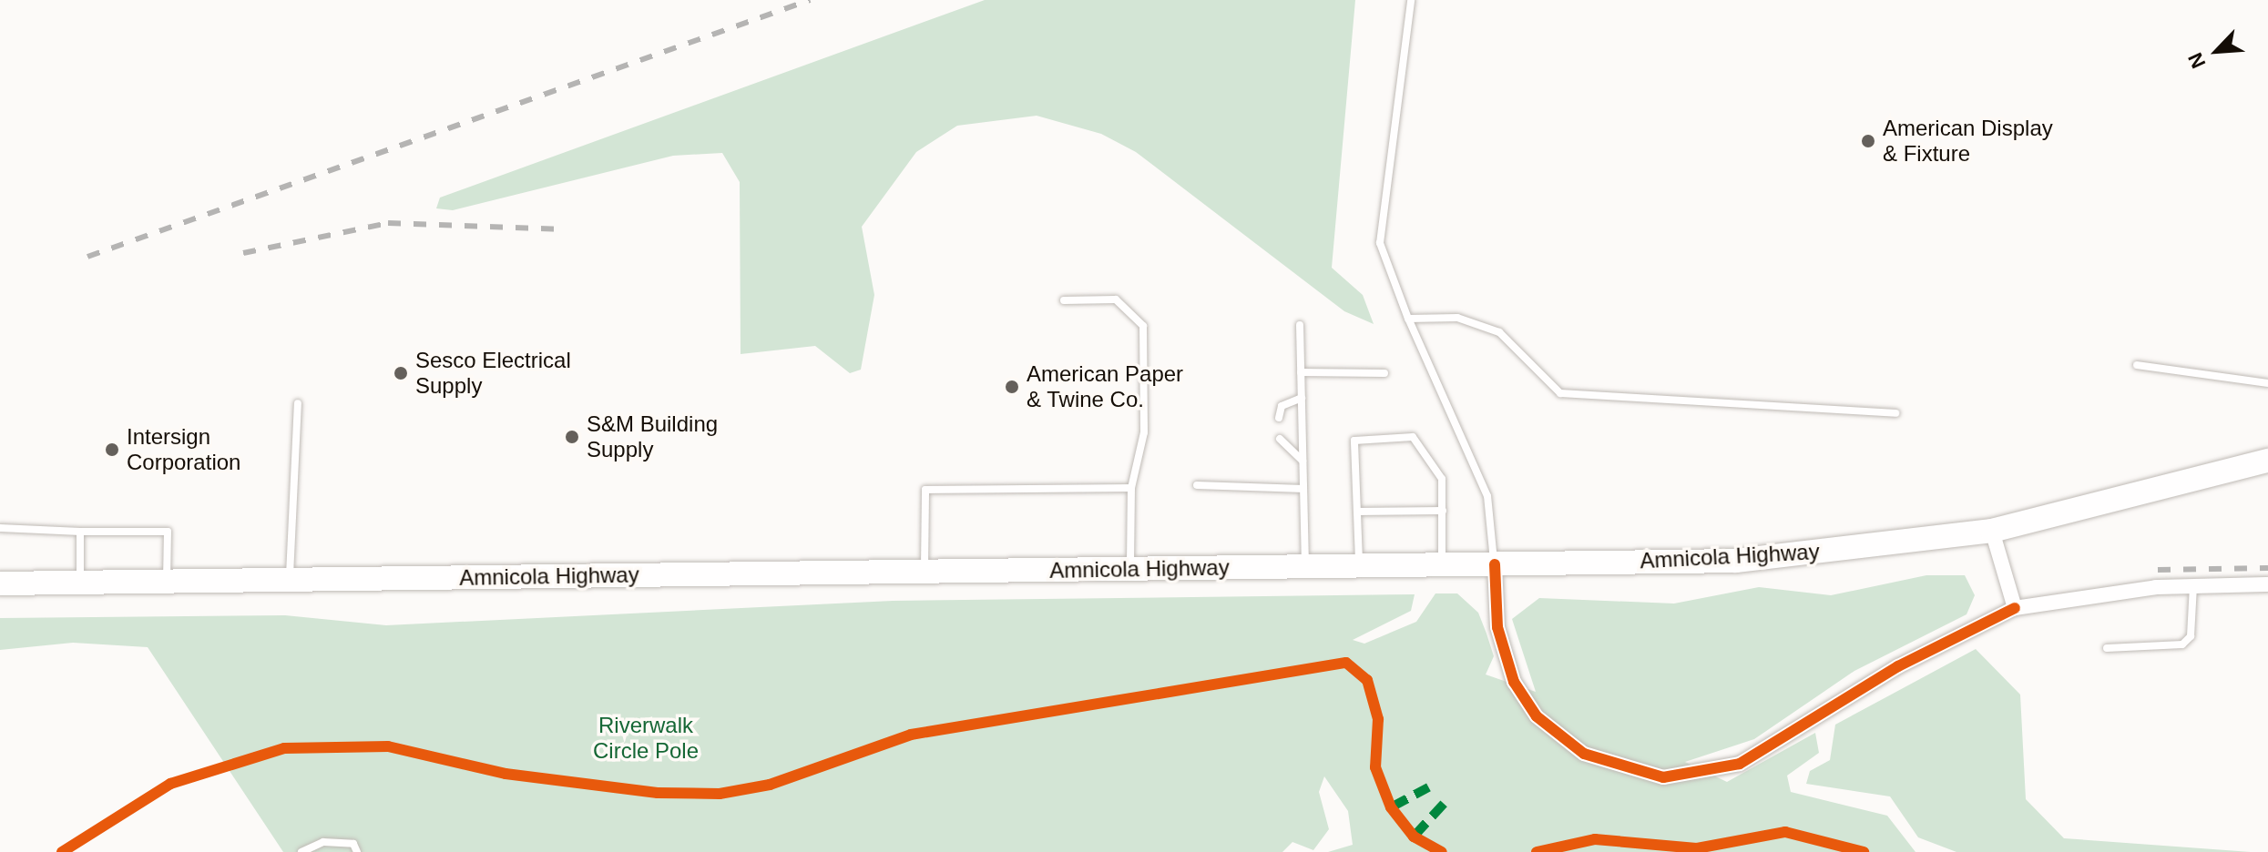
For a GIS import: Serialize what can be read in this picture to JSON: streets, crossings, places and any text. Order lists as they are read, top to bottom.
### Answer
{
  "streets": {
    "main road": ["Amnicola Highway"]
  },
  "parks": ["Riverwalk Circle Pole"],
  "places": [
    "American Display & Fixture",
    "Sesco Electrical Supply",
    "American Paper & Twine Co.",
    "S&M Building Supply",
    "Intersign Corporation"
  ],
  "north": "bottom left"
}
